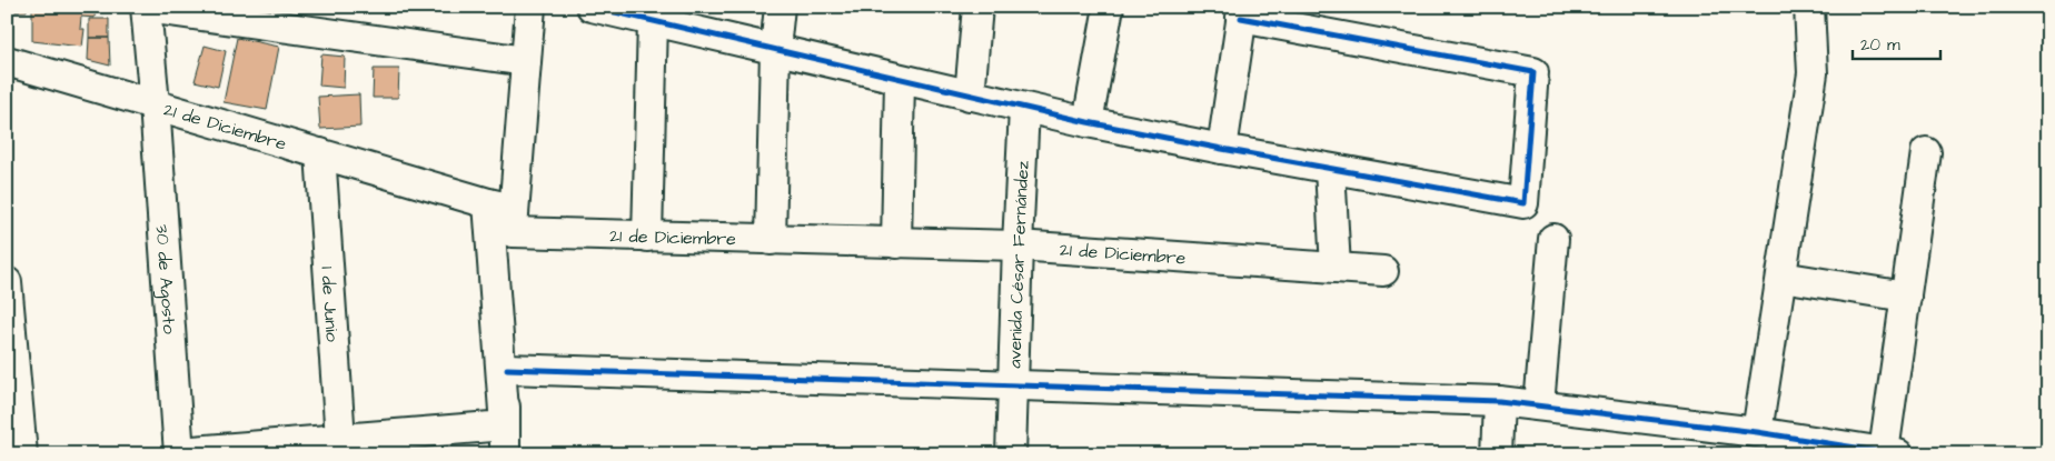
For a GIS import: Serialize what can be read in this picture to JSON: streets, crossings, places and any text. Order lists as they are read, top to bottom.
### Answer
{
  "streets": {
    "street": [
      "21 de Diciembre",
      "avenida César Fernández",
      "30 de Agosto",
      "1 de Junio"
    ]
  },
  "crossings": [
    ["21 de Diciembre", "avenida César Fernández"],
    ["21 de Diciembre", "30 de Agosto"],
    ["21 de Diciembre", "1 de Junio"]
  ],
  "scale_bar": "20 m"
}
